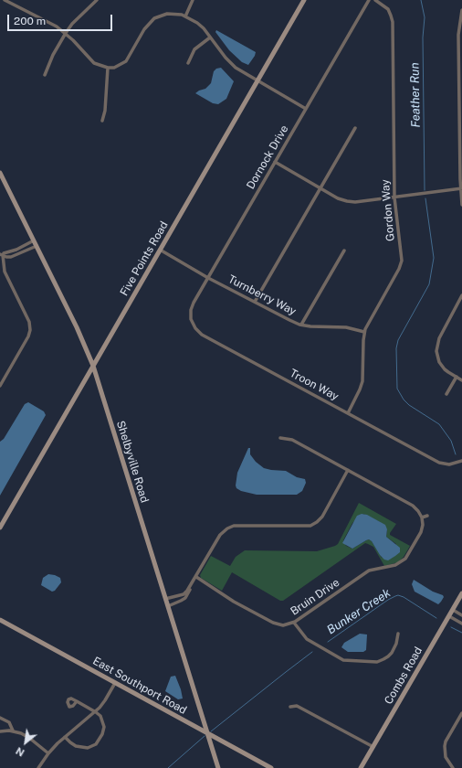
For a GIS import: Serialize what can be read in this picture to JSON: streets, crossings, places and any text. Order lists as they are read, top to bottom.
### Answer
{
  "streets": {
    "main road": [
      "Five Points Road",
      "Shelbyville Road",
      "Combs Road",
      "East Southport Road"
    ],
    "street": [
      "Dornock Drive",
      "Gordon Way",
      "Turnberry Way",
      "Troon Way",
      "Bruin Drive"
    ]
  },
  "crossings": [
    ["Dornock Drive", "Turnberry Way"],
    ["Dornock Drive", "Troon Way"],
    ["Gordon Way", "Turnberry Way"],
    ["Gordon Way", "Troon Way"],
    ["Five Points Road", "Turnberry Way"],
    ["Five Points Road", "Shelbyville Road"],
    ["Shelbyville Road", "East Southport Road"]
  ],
  "water": ["Feather Run", "Bunker Creek"],
  "scale_bar": "200 m",
  "north": "bottom left"
}
